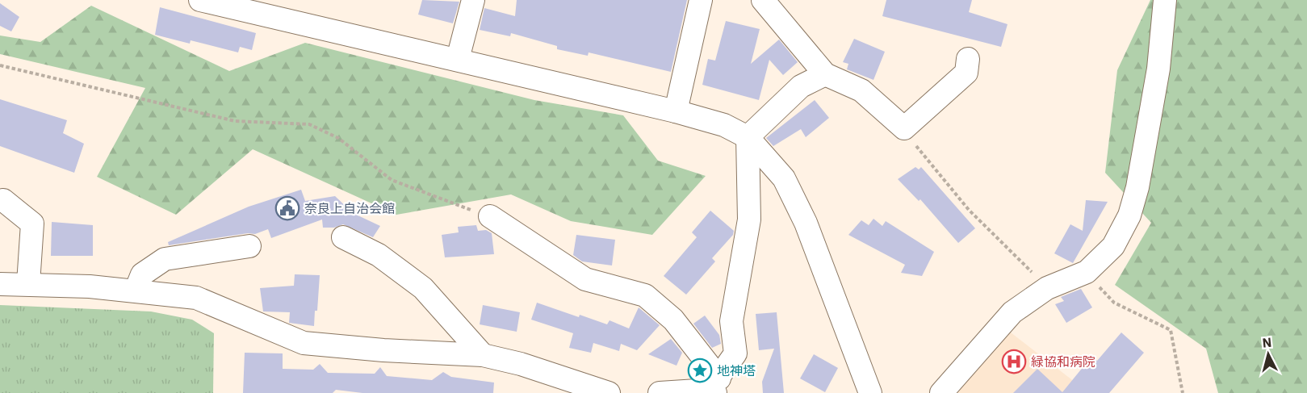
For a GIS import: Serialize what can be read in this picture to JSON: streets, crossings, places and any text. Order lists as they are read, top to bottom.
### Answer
{
  "places": {
    "public building": ["奈良上自治会館"],
    "hospital": ["緑協和病院"],
    "place": ["地神塔"]
  },
  "north": "top"
}
